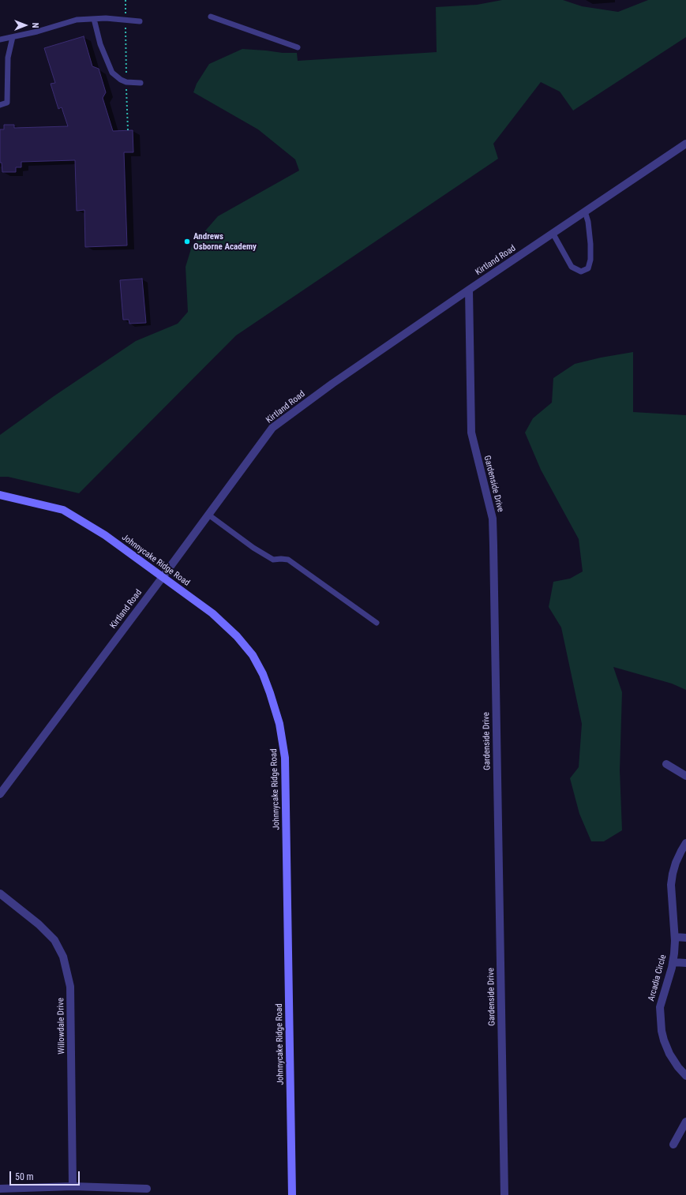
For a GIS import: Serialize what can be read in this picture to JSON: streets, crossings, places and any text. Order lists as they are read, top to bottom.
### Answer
{
  "streets": {
    "main road": ["Johnnycake Ridge Road"],
    "street": [
      "Kirtland Road",
      "Gardenside Drive",
      "Arcadia Circle",
      "Willowdale Drive"
    ]
  },
  "crossings": [
    ["Kirtland Road", "Gardenside Drive"],
    ["Kirtland Road", "Johnnycake Ridge Road"]
  ],
  "places": ["Andrews Osborne Academy"],
  "scale_bar": "50 m",
  "north": "right"
}
